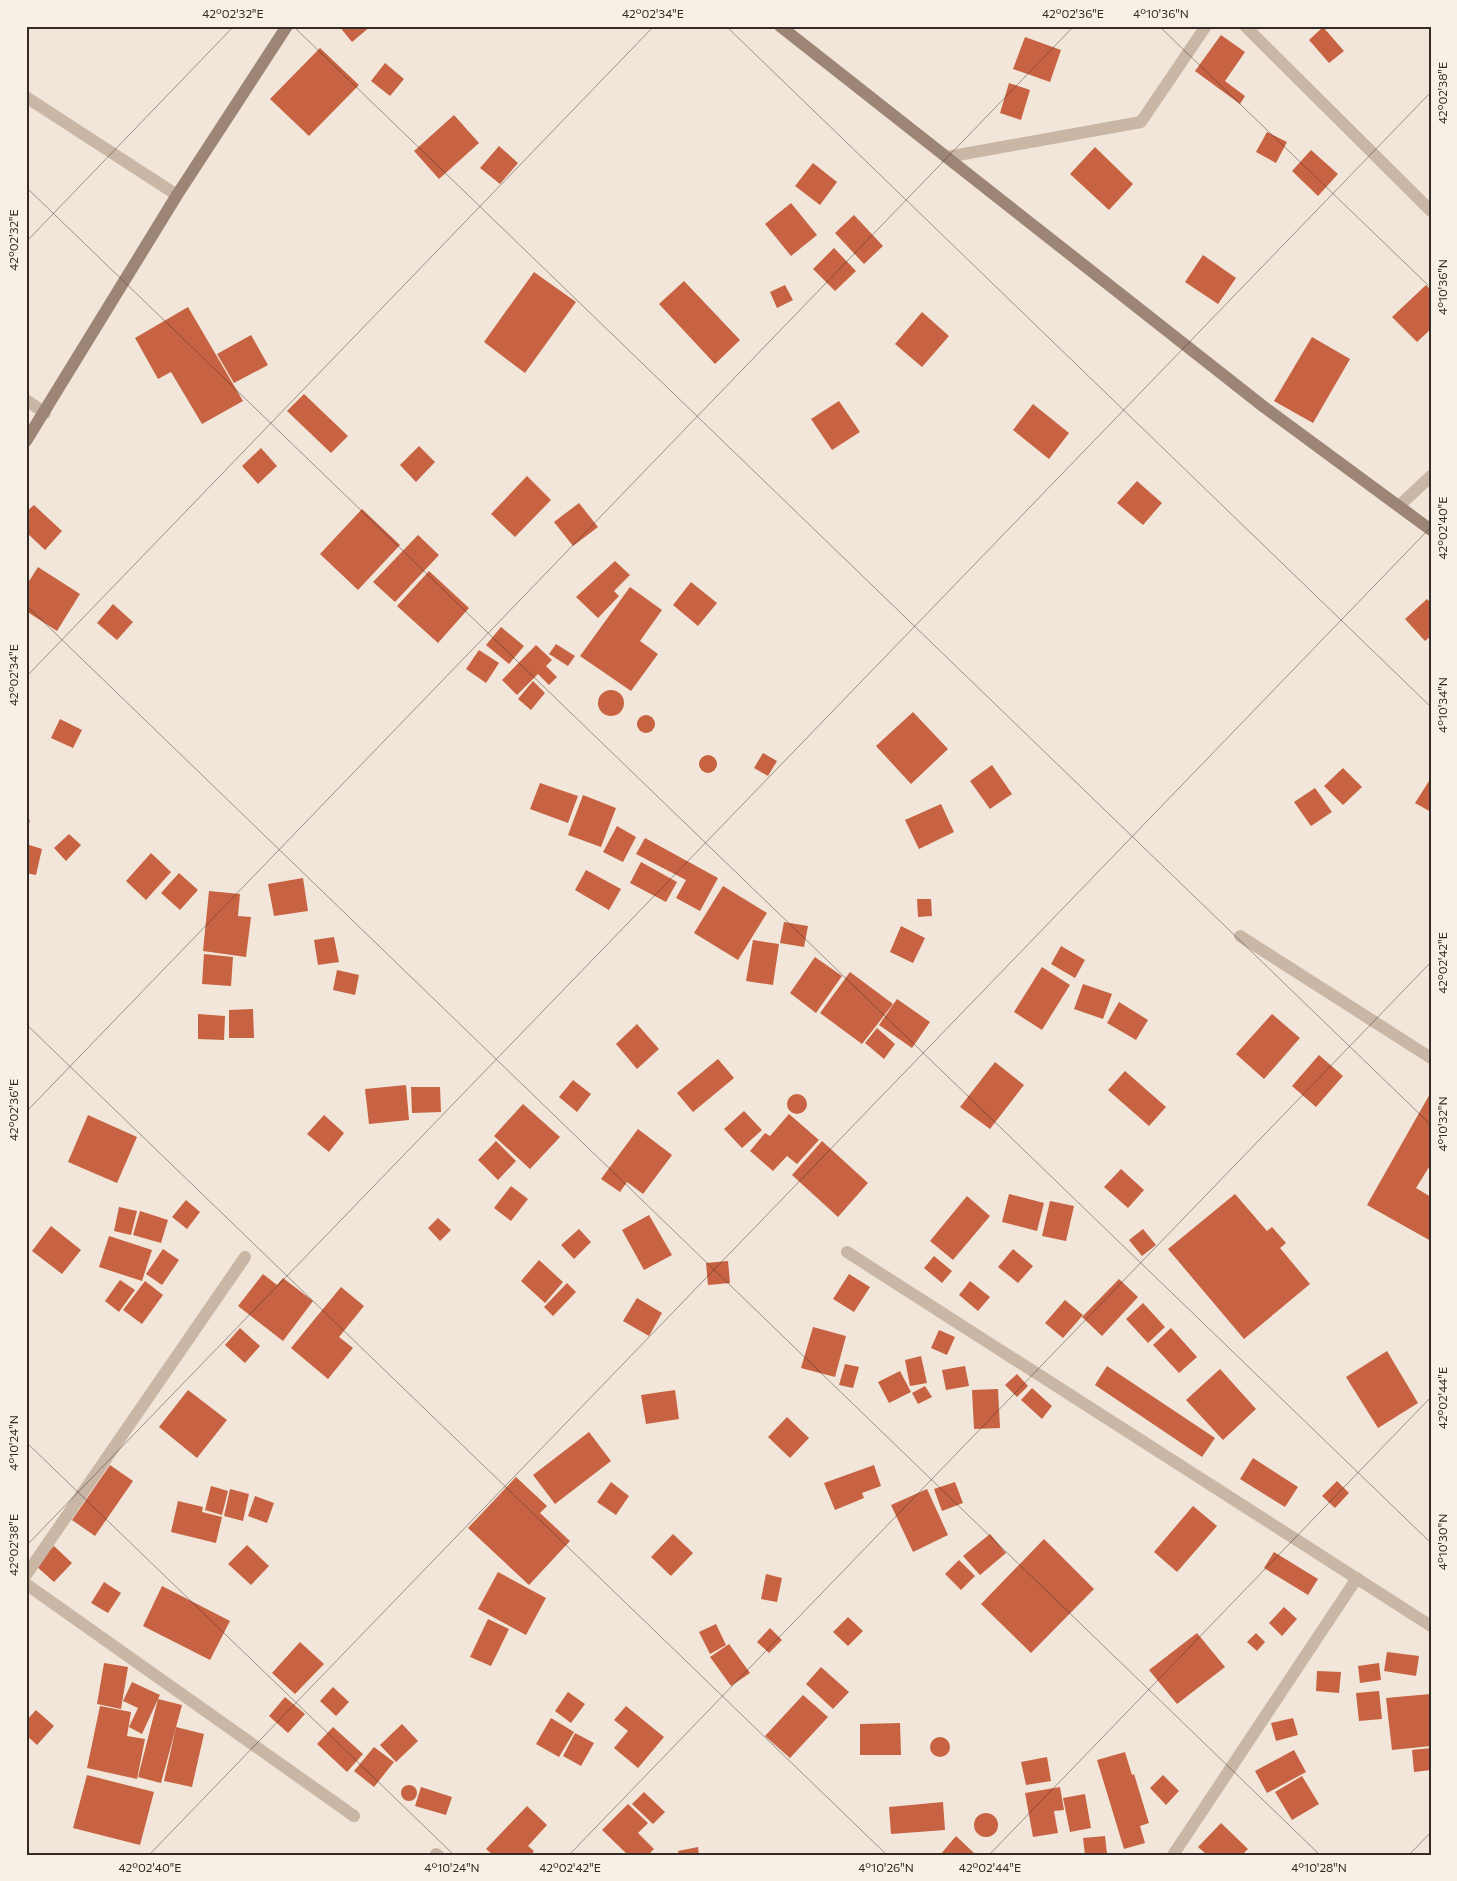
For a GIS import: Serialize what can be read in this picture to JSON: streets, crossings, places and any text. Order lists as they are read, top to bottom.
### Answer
{
  "coordinates": [
    "42°02'32\"E",
    "42°02'34\"E",
    "42°02'36\"E",
    "4°10'36\"N",
    "42°02'38\"E",
    "42°02'40\"E",
    "4°10'34\"N",
    "42°02'42\"E",
    "4°10'32\"N",
    "42°02'44\"E",
    "4°10'24\"N",
    "4°10'30\"N",
    "4°10'26\"N",
    "4°10'28\"N"
  ]
}
